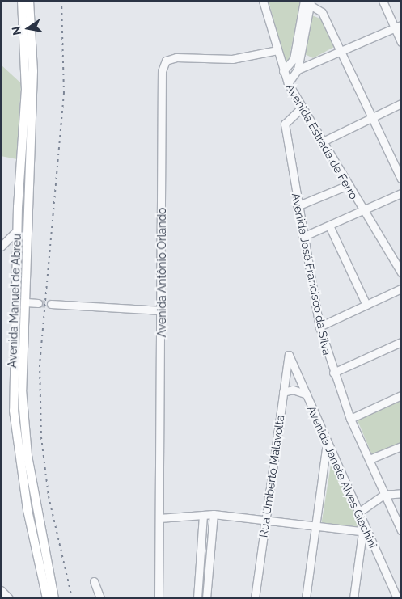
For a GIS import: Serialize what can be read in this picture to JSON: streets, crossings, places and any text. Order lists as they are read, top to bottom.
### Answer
{
  "streets": {
    "main road": ["Avenida Manuel de Abreu"],
    "street": [
      "Avenida Estrada de Ferro",
      "Avenida Antônio Orlando",
      "Avenida José Francisco da Silva",
      "Rua Umberto Malavolta",
      "Avenida Janete Alves Giachini"
    ]
  },
  "crossings": [
    ["Avenida Estrada de Ferro", "Avenida Antônio Orlando"],
    ["Avenida Estrada de Ferro", "Avenida José Francisco da Silva"],
    ["Rua Umberto Malavolta", "Avenida Janete Alves Giachini"]
  ],
  "north": "left"
}
